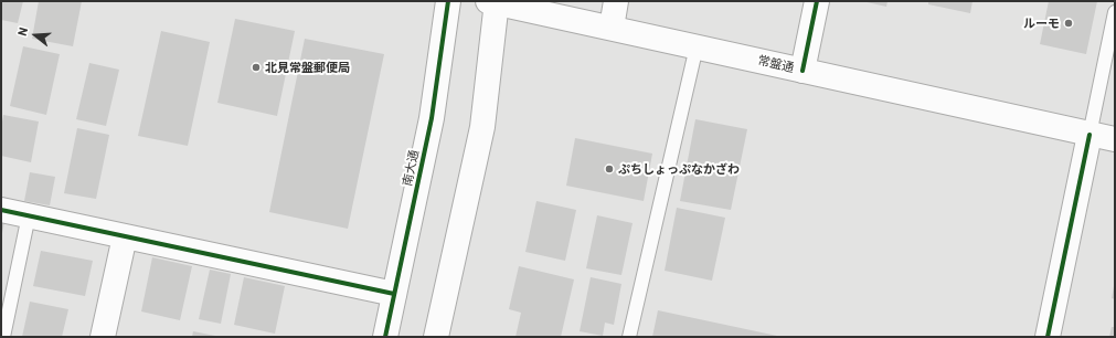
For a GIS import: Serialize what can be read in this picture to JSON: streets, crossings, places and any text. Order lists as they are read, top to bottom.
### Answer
{
  "streets": {
    "street": ["常盤通", "南大通"]
  },
  "places": ["ルーモ", "北見常盤郵便局", "ぷちしょっぷなかざわ"],
  "north": "left"
}
